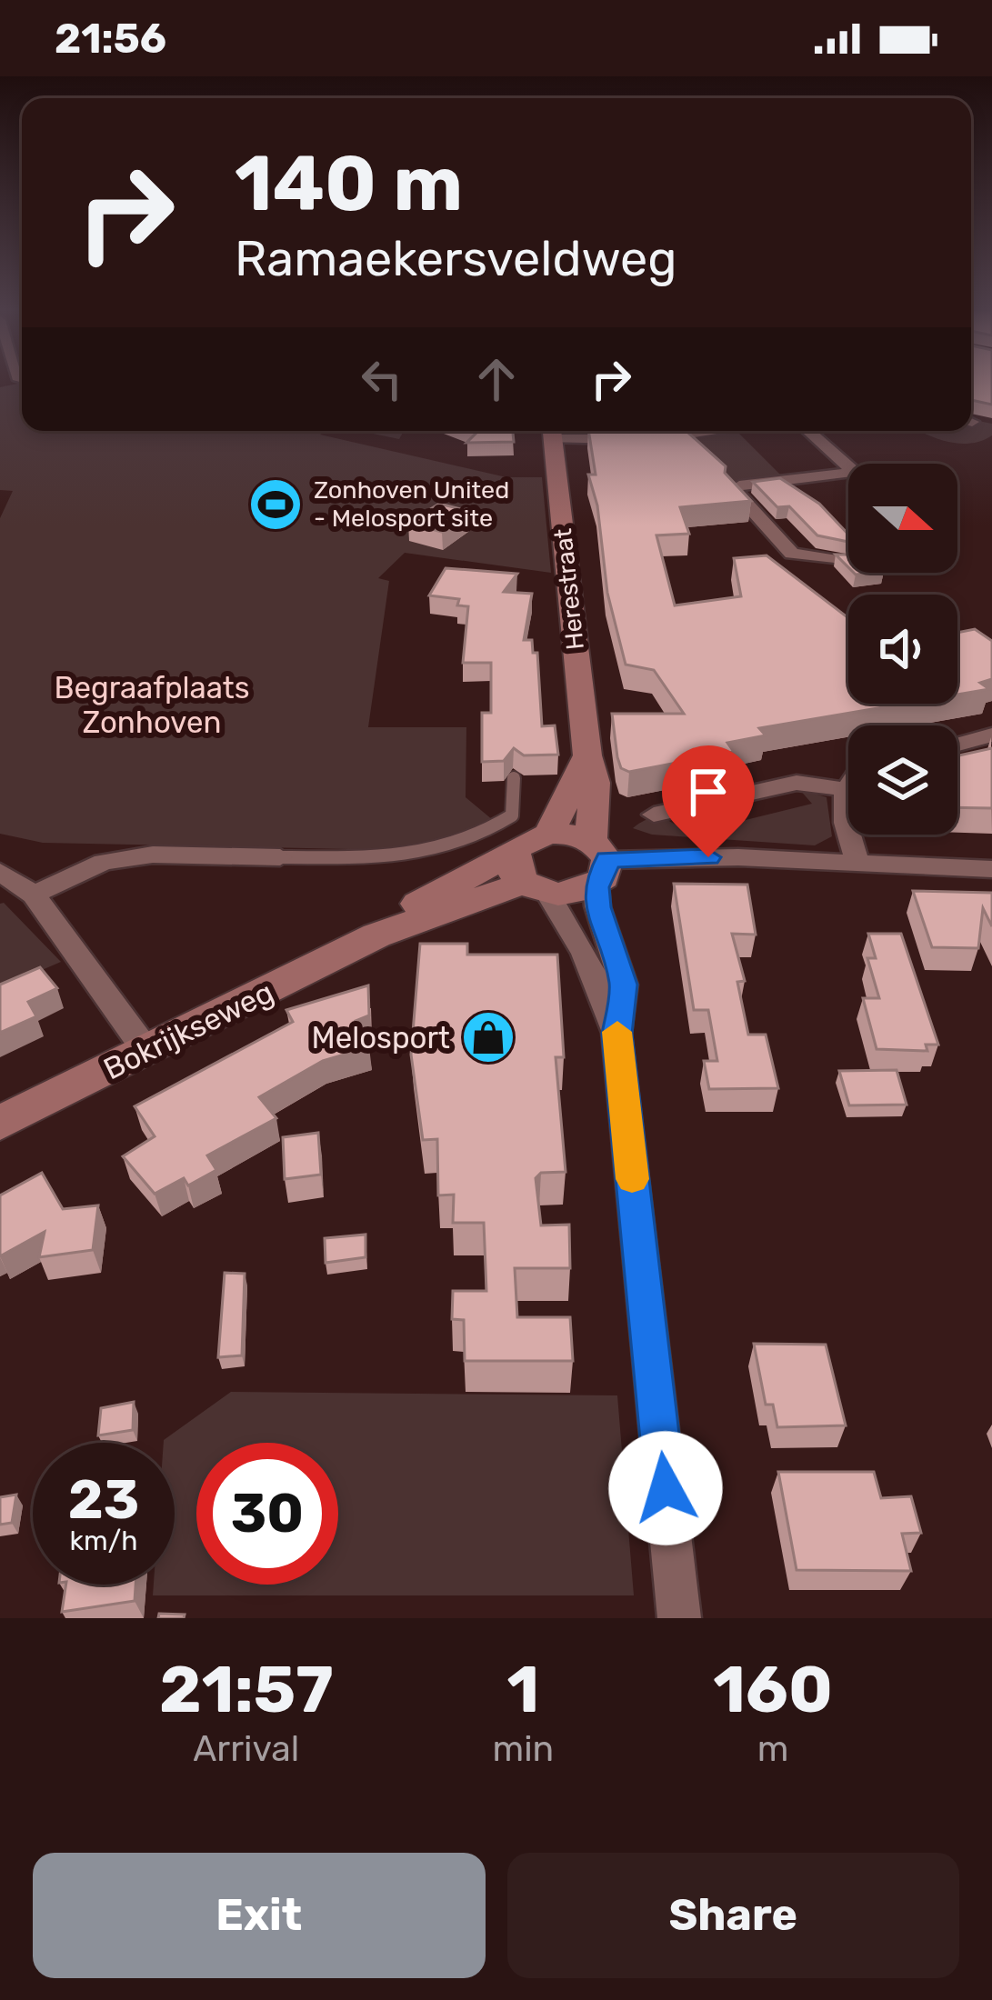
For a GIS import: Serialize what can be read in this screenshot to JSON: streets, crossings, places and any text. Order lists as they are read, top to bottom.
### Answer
{
  "streets": {
    "street": ["Herestraat", "Bokrijkseweg"]
  },
  "crossings": [
    ["Herestraat", "Bokrijkseweg"]
  ],
  "parks": ["Begraafplaats Zonhoven"],
  "places": {
    "sports": ["Zonhoven United - Melosport site"],
    "shop": ["Melosport"]
  },
  "north": "right",
  "page": {
    "status": "21:56",
    "turn": ["140 m", "Ramaekersveldweg"],
    "speed": "23 km/h",
    "limit": "30",
    "eta": [
      "21:57",
      "Arrival",
      "1",
      "min",
      "160",
      "m"
    ],
    "buttons": ["Exit", "Share"]
  }
}
